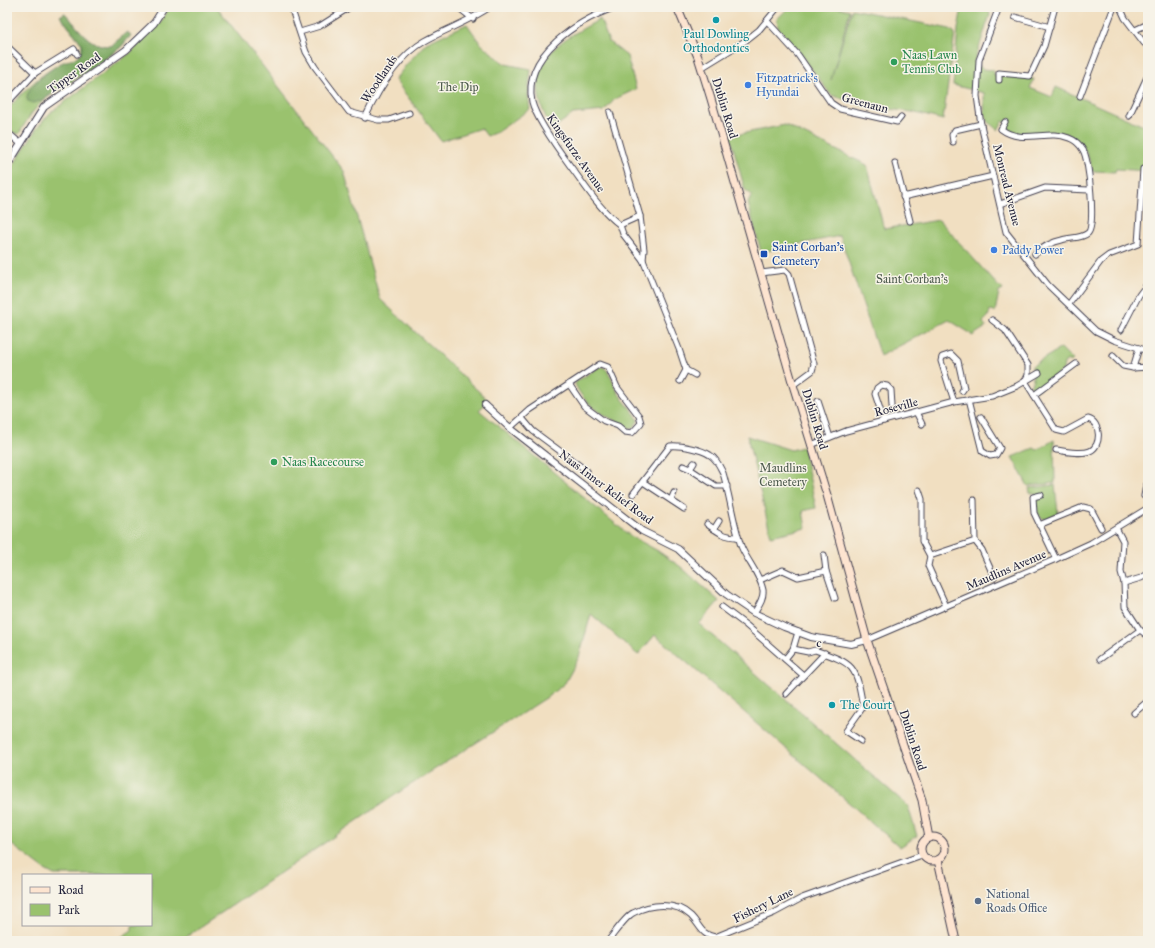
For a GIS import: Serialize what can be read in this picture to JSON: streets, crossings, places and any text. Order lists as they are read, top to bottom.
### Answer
{
  "streets": {
    "main road": ["Dublin Road"],
    "street": [
      "Tipper Road",
      "Woodlands",
      "Greenaun",
      "Kingsfurze Avenue",
      "Monread Avenue",
      "Roseville",
      "Naas Inner Relief Road",
      "Maudlins Avenue",
      "c",
      "Fishery Lane"
    ]
  },
  "crossings": [
    ["Dublin Road", "Roseville"],
    ["Dublin Road", "Naas Inner Relief Road"],
    ["Dublin Road", "Maudlins Avenue"],
    ["Dublin Road", "Fishery Lane"],
    ["Naas Inner Relief Road", "Maudlins Avenue"]
  ],
  "parks": ["The Dip", "Saint Corban's", "Maudlins Cemetery"],
  "places": {
    "other": [
      "Paul Dowling Orthodontics",
      "Naas Lawn Tennis Club",
      "Fitzpatrick's Hyundai",
      "Paddy Power",
      "Naas Racecourse",
      "The Court",
      "National Roads Office"
    ],
    "transit": ["Saint Corban's Cemetery"]
  },
  "legend": ["Road", "Park"]
}
